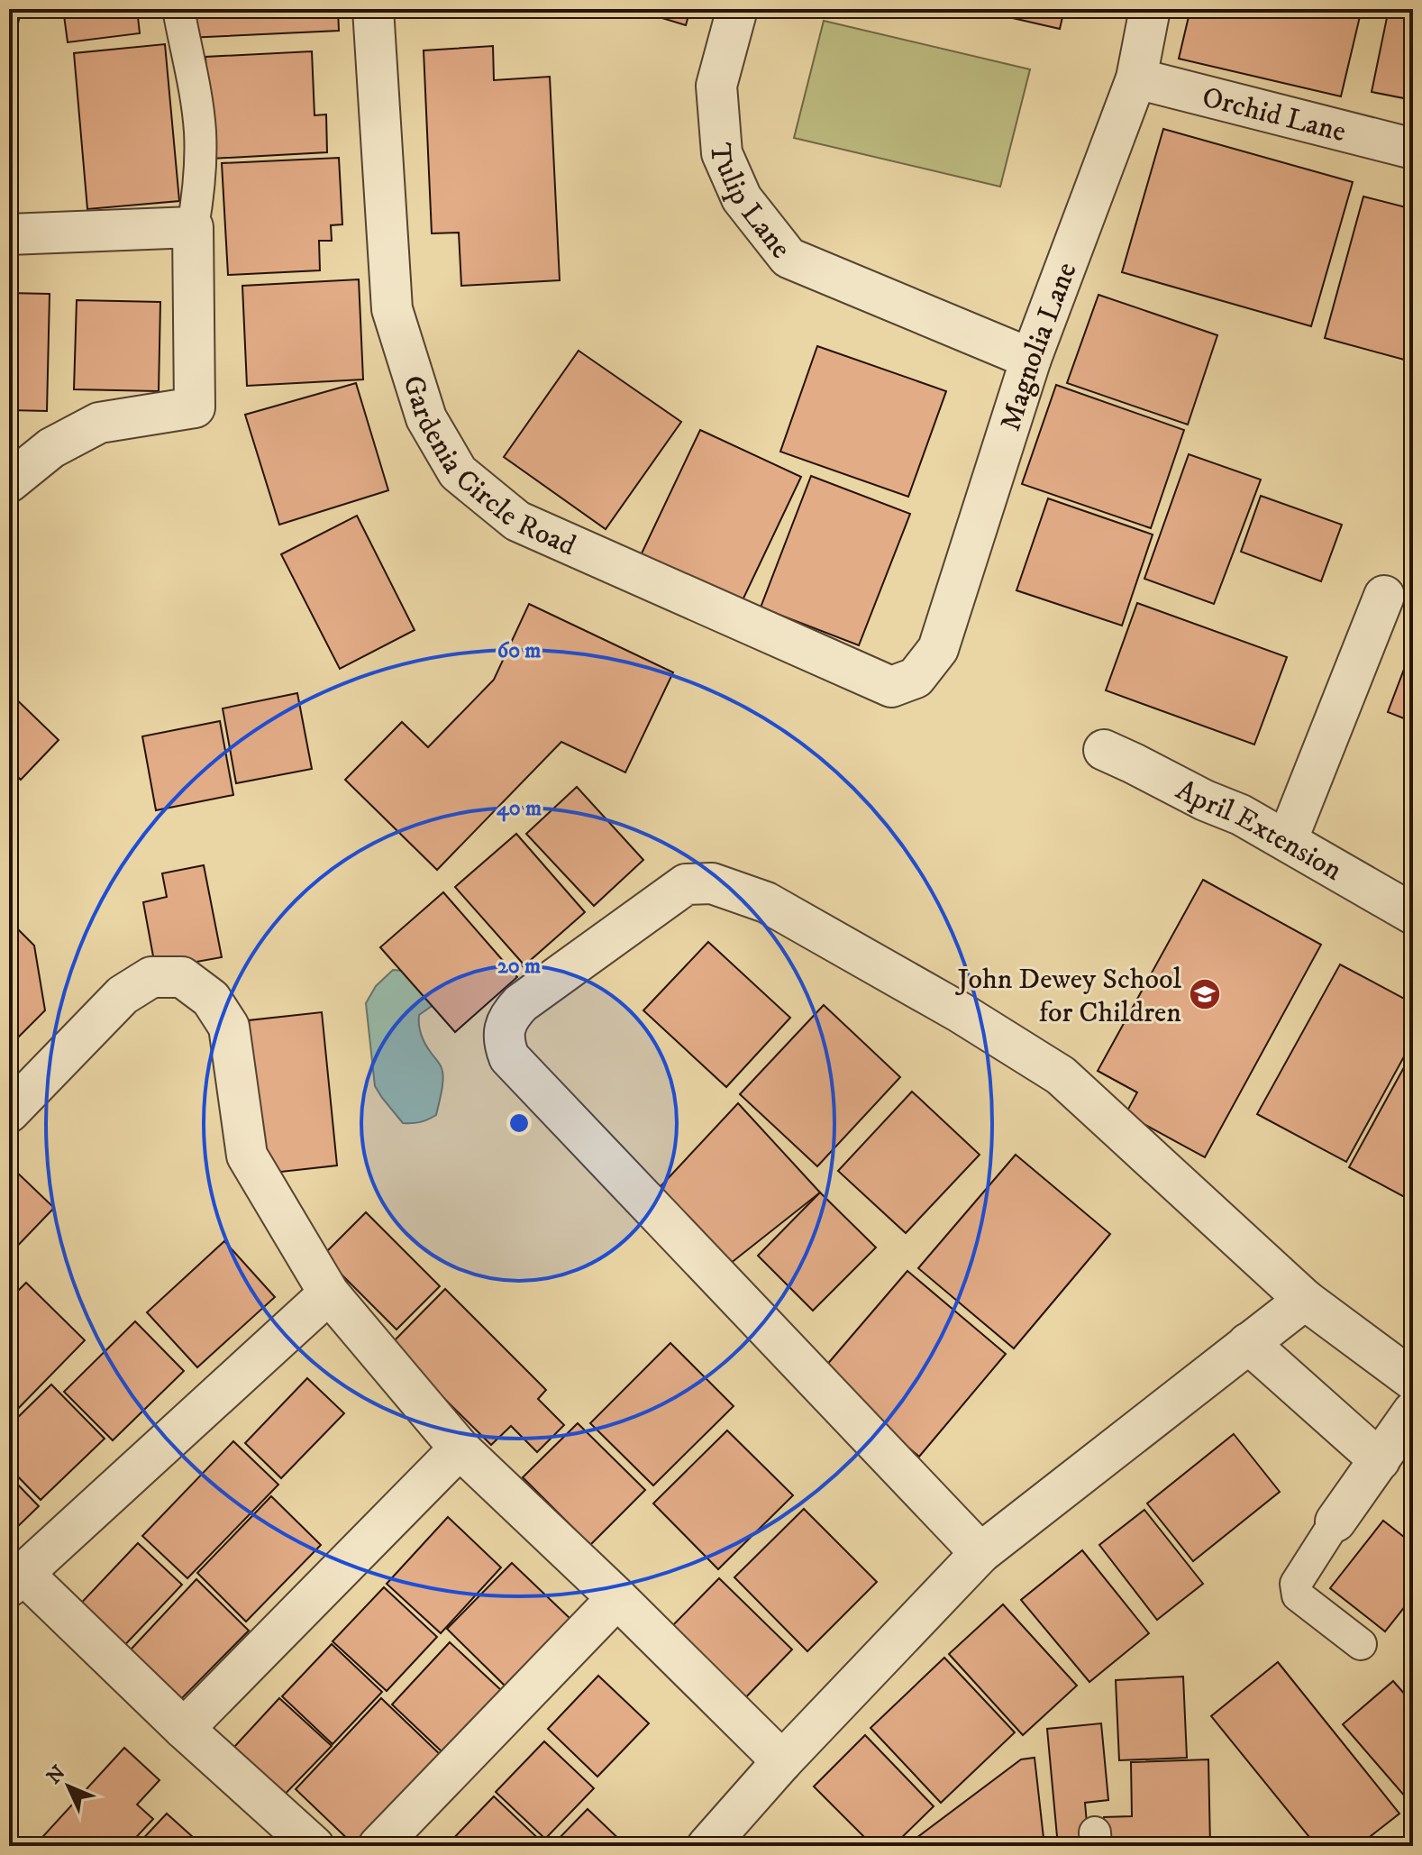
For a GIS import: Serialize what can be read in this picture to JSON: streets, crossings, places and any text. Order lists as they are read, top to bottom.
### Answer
{
  "streets": {
    "street": [
      "Orchid Lane",
      "Tulip Lane",
      "Magnolia Lane",
      "Gardenia Circle Road",
      "April Extension"
    ]
  },
  "crossings": [
    ["Orchid Lane", "Magnolia Lane"],
    ["Tulip Lane", "Magnolia Lane"],
    ["Magnolia Lane", "Gardenia Circle Road"]
  ],
  "places": {
    "school or university": ["John Dewey School for Children"]
  },
  "north": "top left",
  "rings": ["60 m", "40 m", "20 m"]
}
